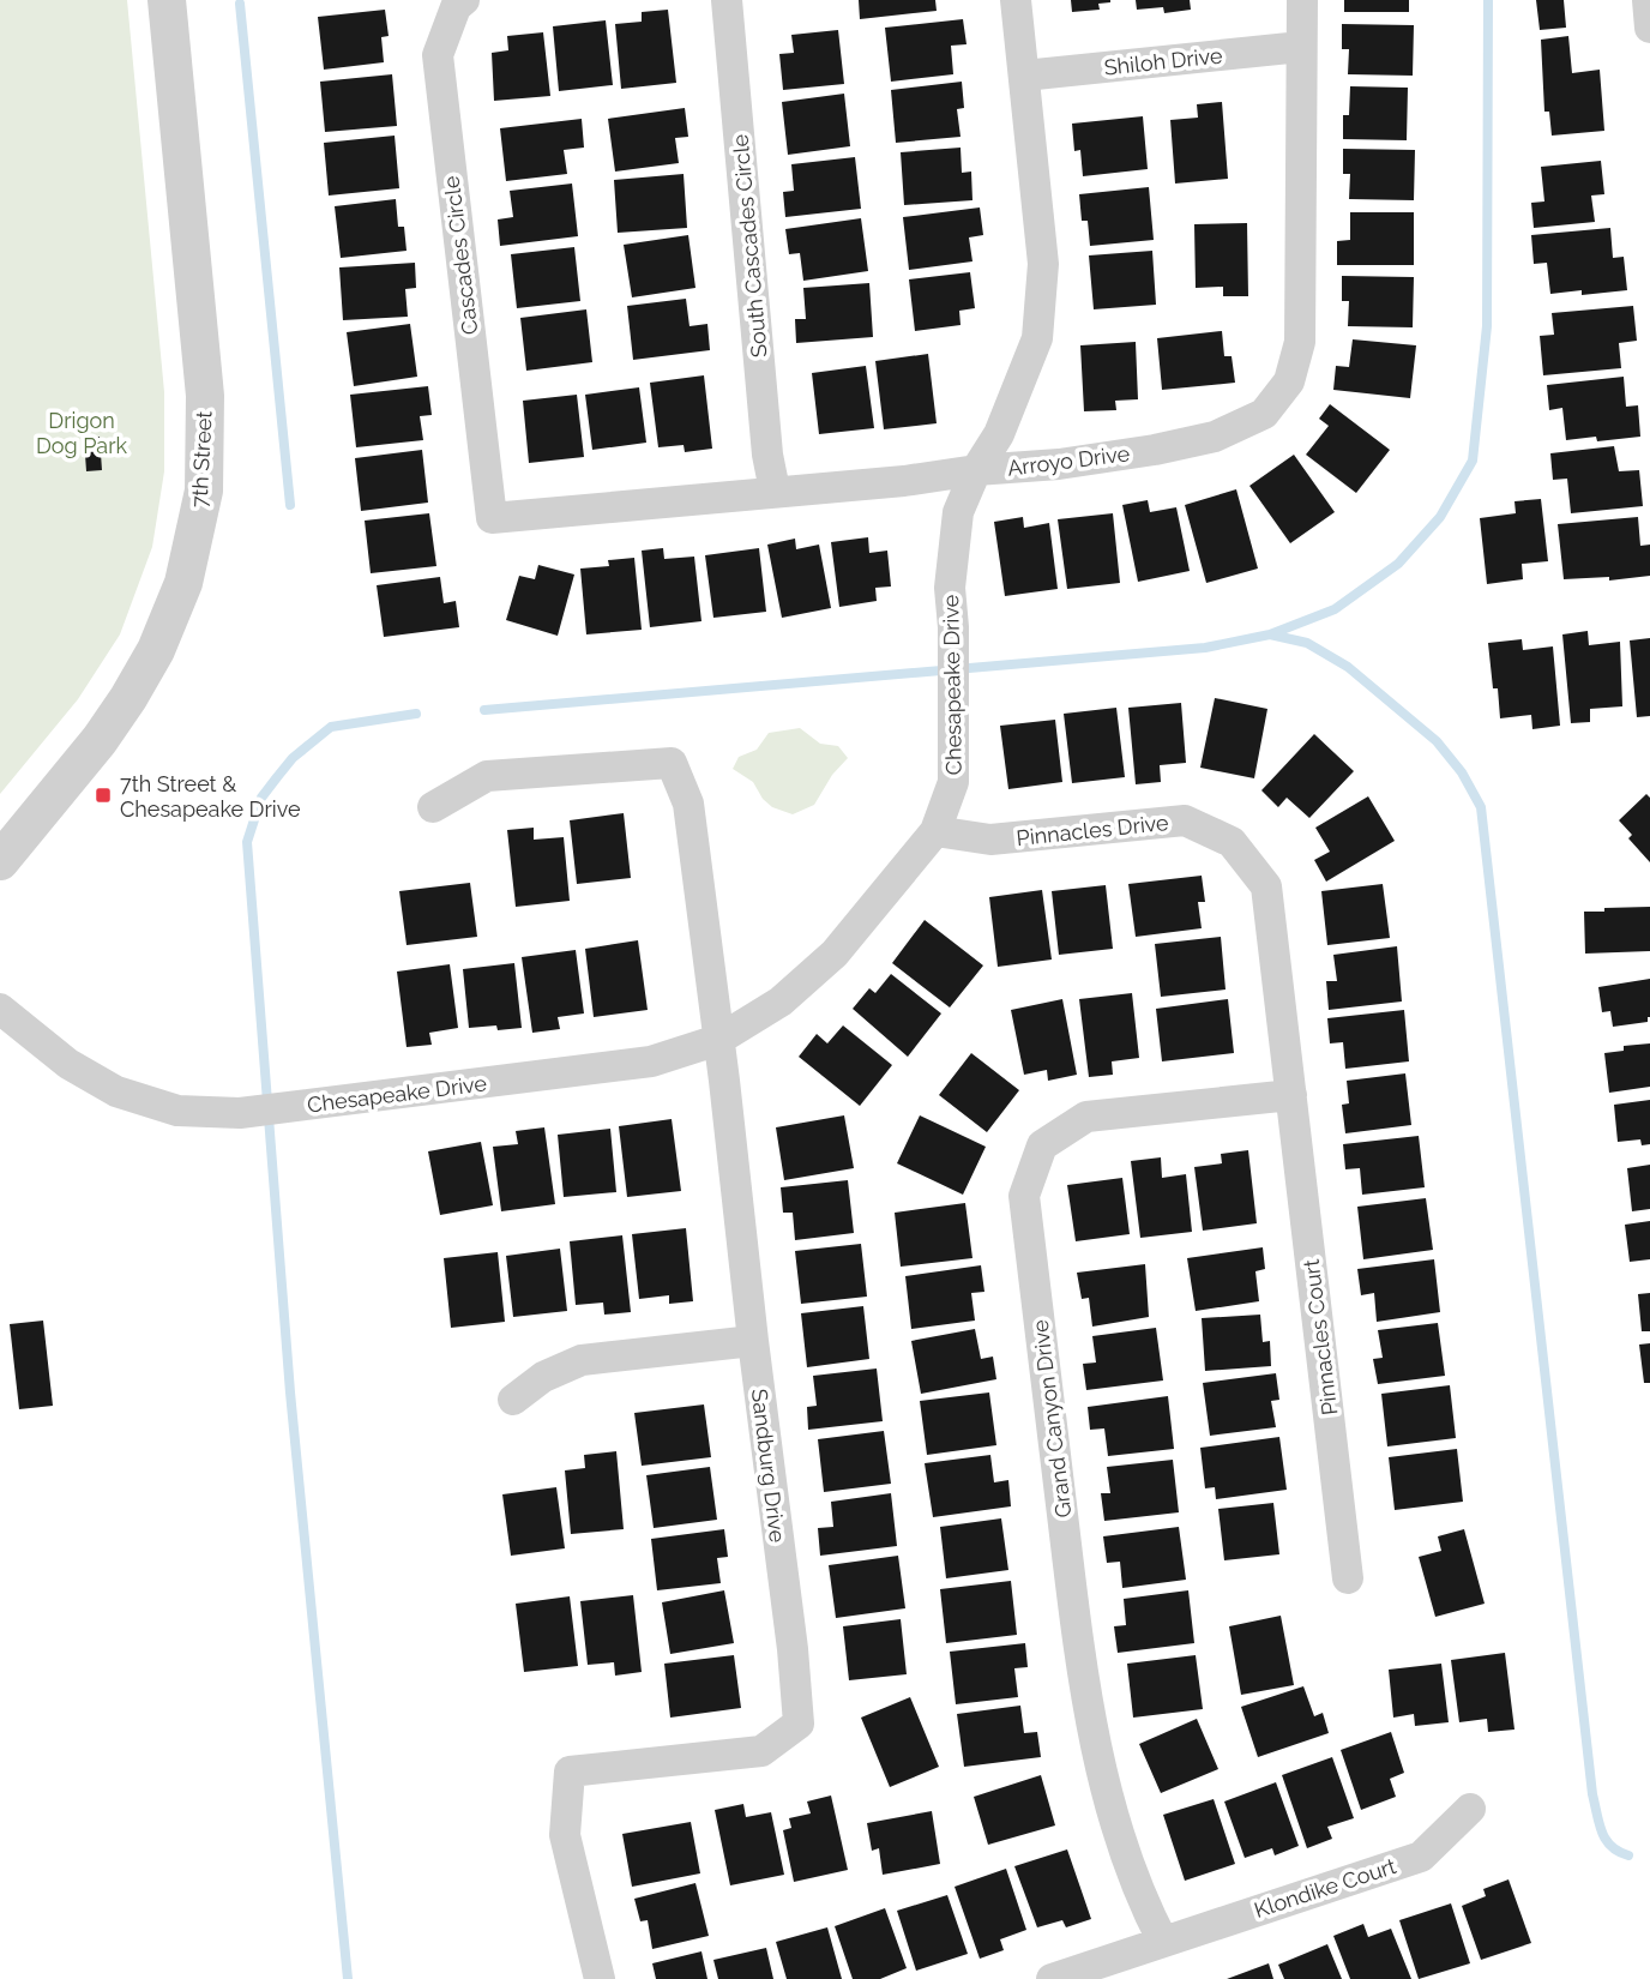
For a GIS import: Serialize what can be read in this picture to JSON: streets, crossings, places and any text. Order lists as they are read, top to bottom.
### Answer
{
  "streets": {
    "street": [
      "Shiloh Drive",
      "South Cascades Circle",
      "Cascades Circle",
      "7th Street",
      "Arroyo Drive",
      "Chesapeake Drive",
      "Pinnacles Drive",
      "Pinnacles Court",
      "Grand Canyon Drive",
      "Sandburg Drive",
      "Klondike Court"
    ]
  },
  "crossings": [
    ["Shiloh Drive", "Arroyo Drive"],
    ["Shiloh Drive", "Chesapeake Drive"],
    ["South Cascades Circle", "Arroyo Drive"],
    ["Cascades Circle", "Arroyo Drive"],
    ["Arroyo Drive", "Chesapeake Drive"],
    ["Chesapeake Drive", "Pinnacles Drive"],
    ["Chesapeake Drive", "Sandburg Drive"],
    ["Pinnacles Drive", "Pinnacles Court"],
    ["Pinnacles Drive", "Grand Canyon Drive"],
    ["Pinnacles Court", "Grand Canyon Drive"],
    ["Grand Canyon Drive", "Klondike Court"]
  ],
  "parks": ["Drigon Dog Park"],
  "places": {
    "transit": ["7th Street & Chesapeake Drive"]
  }
}
